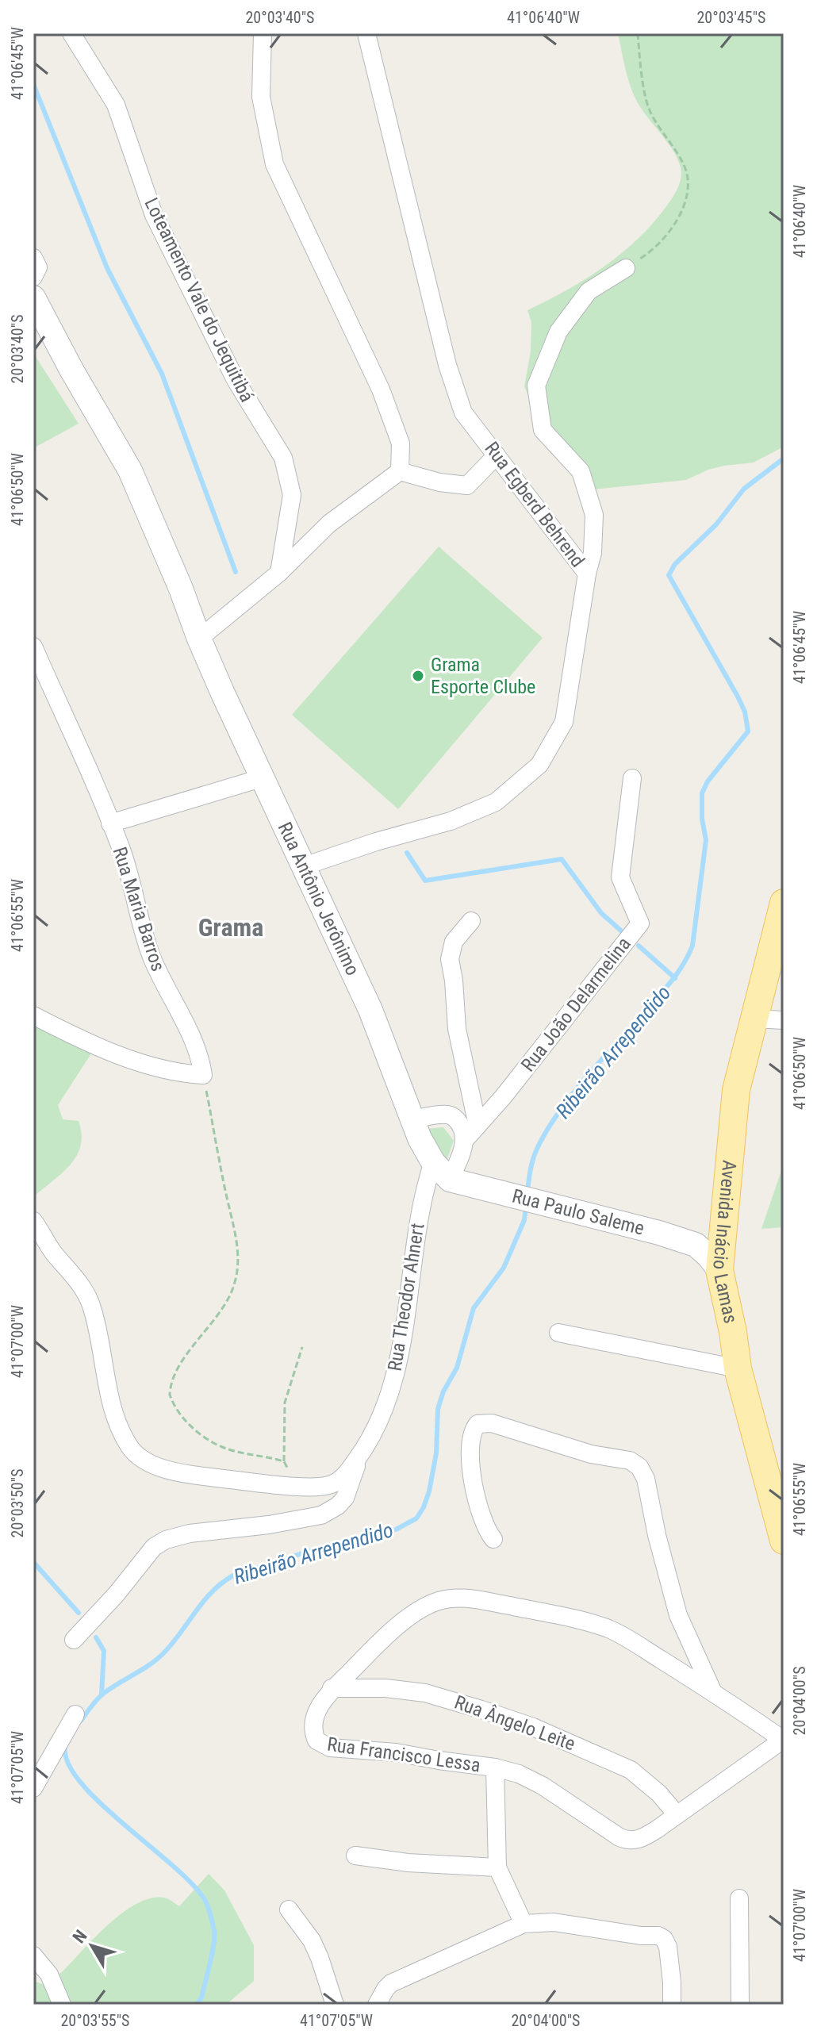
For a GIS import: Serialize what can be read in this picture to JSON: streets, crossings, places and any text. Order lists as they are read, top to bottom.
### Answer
{
  "streets": {
    "main road": ["Rua Antônio Jerônimo", "Rua Paulo Saleme", "Avenida Inácio Lamas"],
    "street": [
      "Loteamento Vale do Jequitibá",
      "Rua Egberd Behrend",
      "Rua Maria Barros",
      "Rua João Delarmelina",
      "Rua Theodor Ahnert",
      "Rua Ângelo Leite",
      "Rua Francisco Lessa"
    ]
  },
  "crossings": [
    ["Rua Egberd Behrend", "Rua Antônio Jerônimo"],
    ["Rua Antônio Jerônimo", "Rua Theodor Ahnert"],
    ["Rua Paulo Saleme", "Avenida Inácio Lamas"],
    ["Rua Ângelo Leite", "Rua Francisco Lessa"]
  ],
  "districts": ["Grama"],
  "water": ["Ribeirão Arrependido"],
  "places": ["Grama Esporte Clube"],
  "north": "top left",
  "coordinates": [
    "20°03'40\"S",
    "41°06'40\"W",
    "20°03'45\"S",
    "41°06'45\"W",
    "41°06'50\"W",
    "41°06'55\"W",
    "41°07'00\"W",
    "20°03'50\"S",
    "20°04'00\"S",
    "41°07'05\"W",
    "20°03'55\"S"
  ]
}
